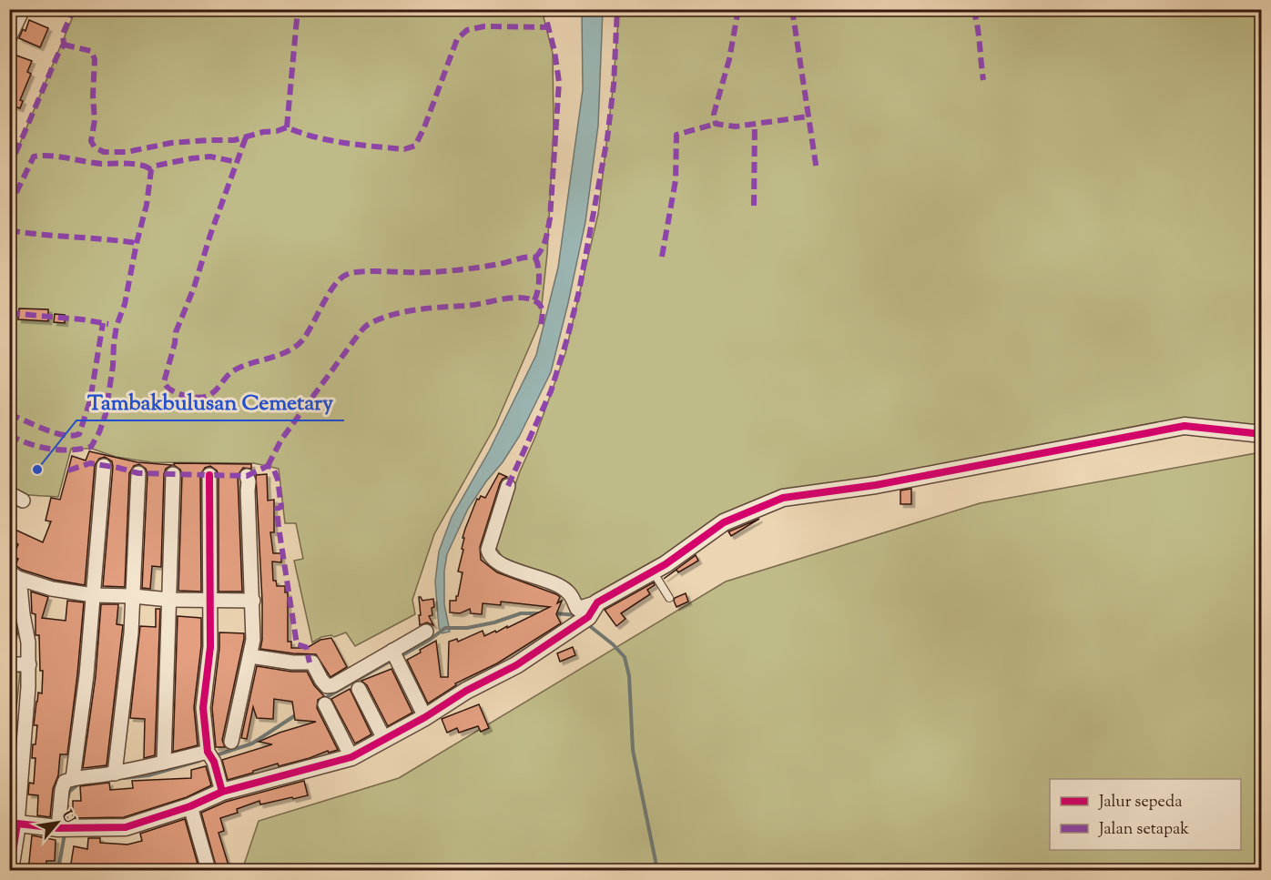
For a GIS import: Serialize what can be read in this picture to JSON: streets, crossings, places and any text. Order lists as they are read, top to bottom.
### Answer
{
  "places": ["Tambakbulusan Cemetary"],
  "legend": ["Jalur sepeda", "Jalan setapak"],
  "north": "top right"
}
